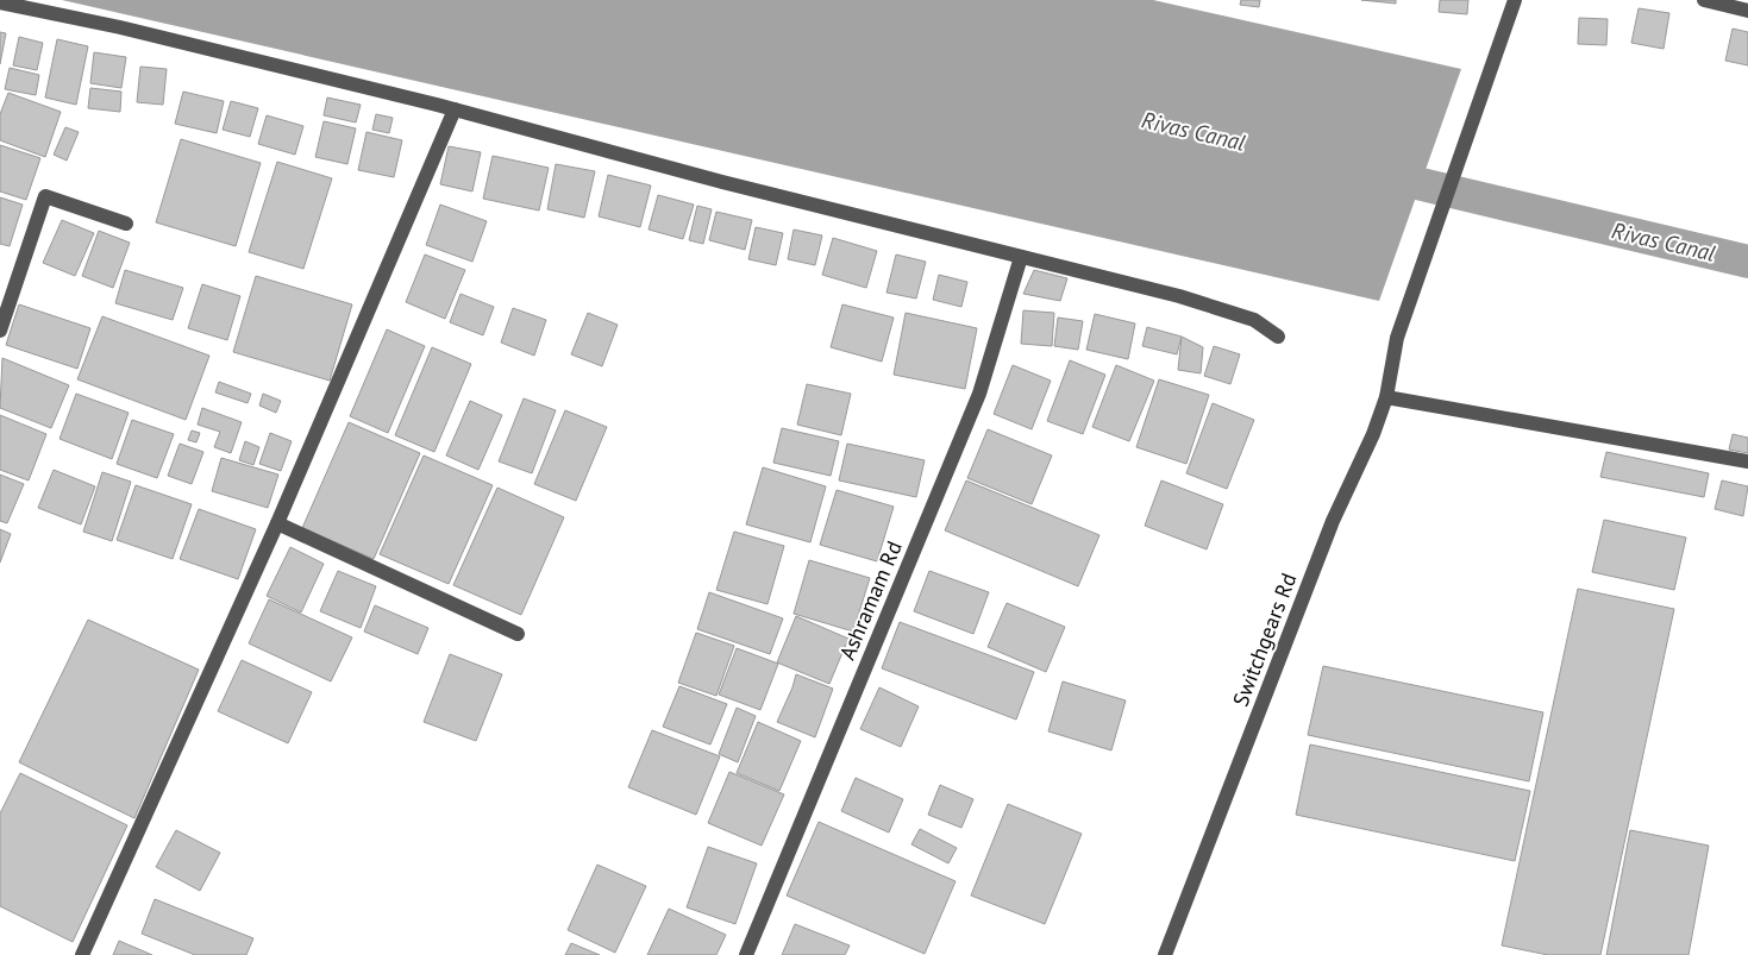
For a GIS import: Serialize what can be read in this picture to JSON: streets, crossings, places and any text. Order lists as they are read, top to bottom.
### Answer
{
  "streets": {
    "street": ["Ashramam Rd", "Switchgears Rd"]
  },
  "water": ["Rivas Canal"]
}
